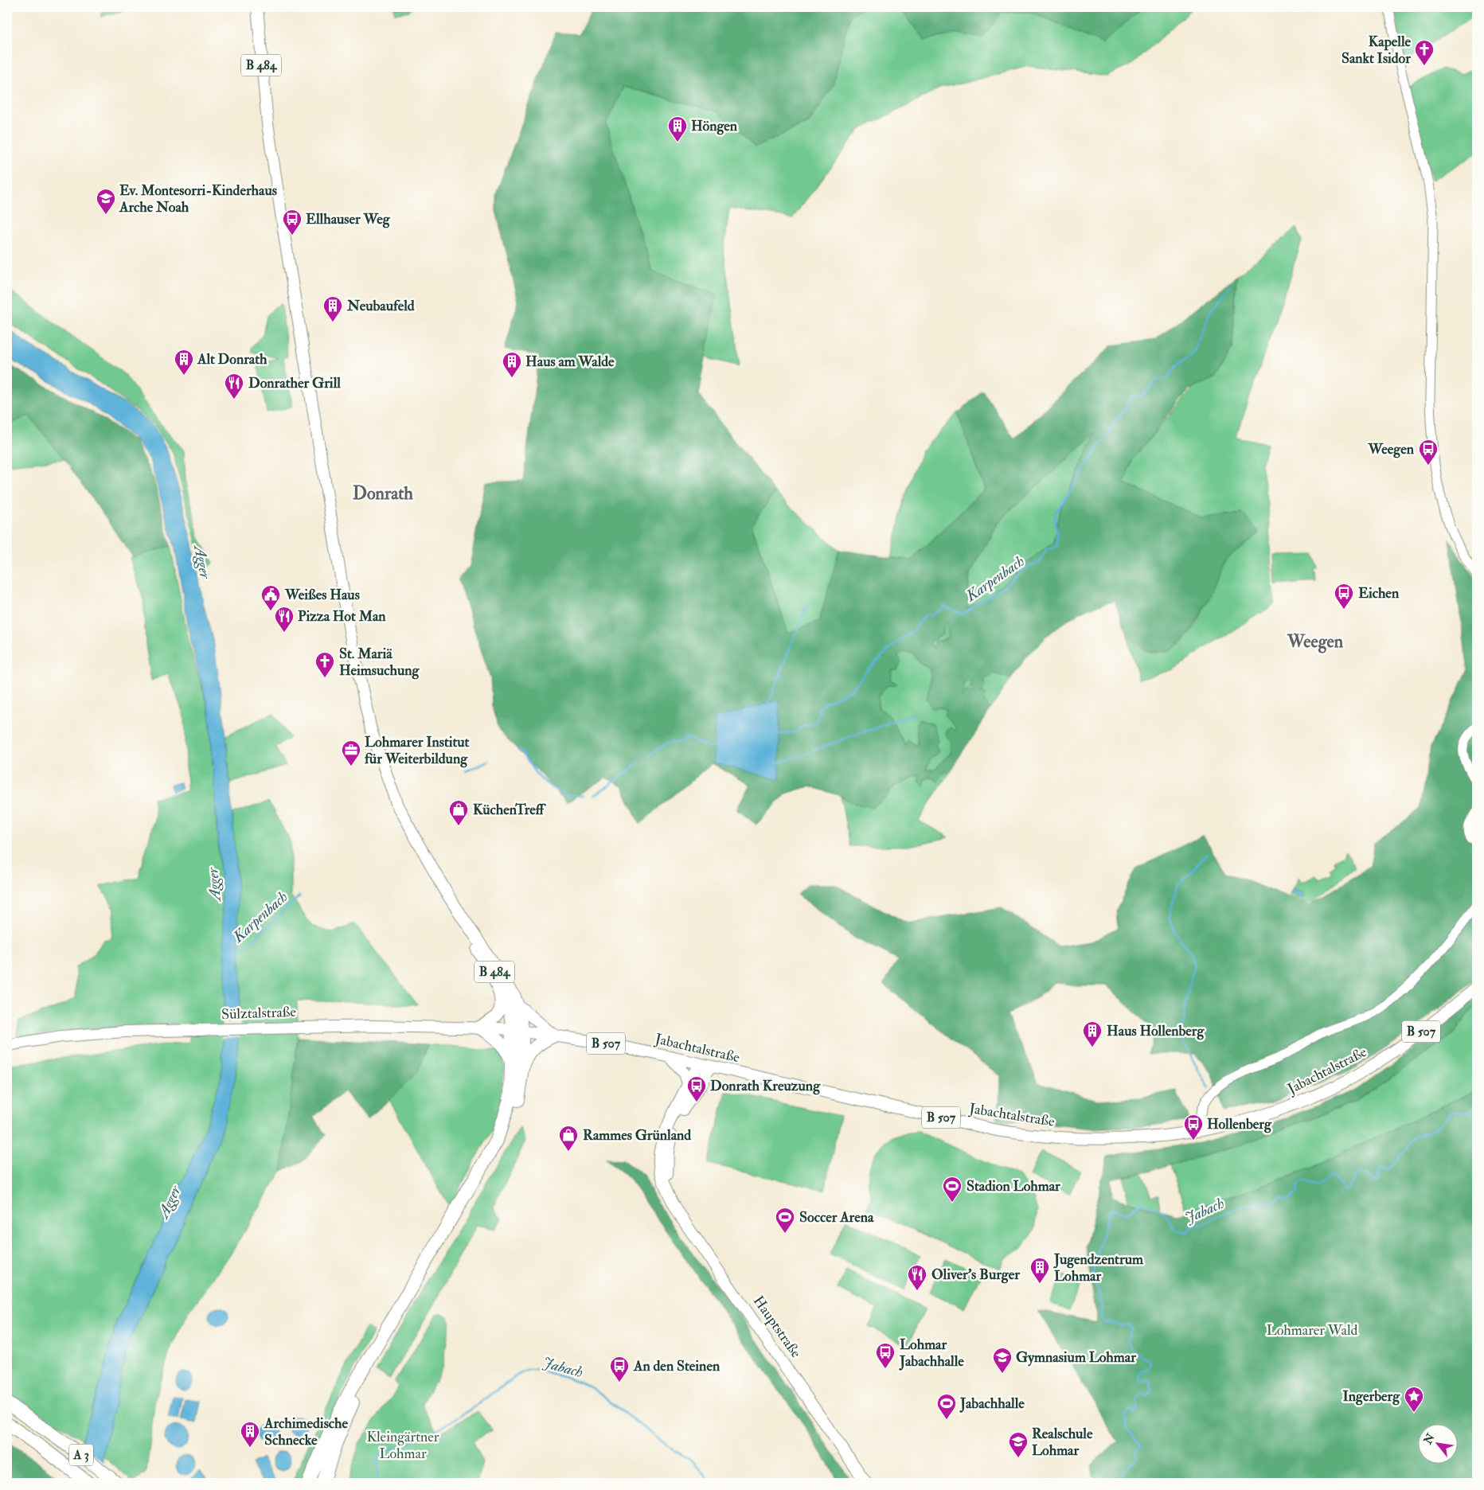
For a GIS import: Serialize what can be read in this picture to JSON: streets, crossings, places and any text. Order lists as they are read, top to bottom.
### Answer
{
  "streets": {
    "highway": ["A 3"],
    "main road": [
      "B 484",
      "Sülztalstraße",
      "B 507",
      "Jabachtalstraße",
      "Hauptstraße"
    ]
  },
  "crossings": [
    ["B 484", "Sülztalstraße"],
    ["B 484", "Jabachtalstraße"],
    ["Sülztalstraße", "Jabachtalstraße"]
  ],
  "districts": ["Donrath", "Weegen"],
  "water": ["Agger", "Karpenbach", "Jabach"],
  "parks": ["Lohmarer Wald", "Kleingärtner Lohmar"],
  "places": {
    "church": ["Kapelle Sankt Isidor", "St. Mariä Heimsuchung"],
    "building": [
      "Höngen",
      "Neubaufeld",
      "Alt Donrath",
      "Haus am Walde",
      "Haus Hollenberg",
      "Jugendzentrum Lohmar",
      "Archimedische Schnecke"
    ],
    "school or university": ["Ev. Montesorri-Kinderhaus Arche Noah", "Gymnasium Lohmar", "Realschule Lohmar"],
    "bus stop": [
      "Ellhauser Weg",
      "Weegen",
      "Eichen",
      "Donrath Kreuzung",
      "Hollenberg",
      "Lohmar Jabachhalle",
      "An den Steinen"
    ],
    "restaurant": ["Donrather Grill", "Pizza Hot Man", "Oliver's Burger"],
    "public building": ["Weißes Haus"],
    "office": ["Lohmarer Institut für Weiterbildung"],
    "shop": ["KüchenTreff", "Rammes Grünland"],
    "sports": ["Stadion Lohmar", "Soccer Arena", "Jabachhalle"],
    "place": ["Ingerberg"]
  },
  "north": "top left"
}
